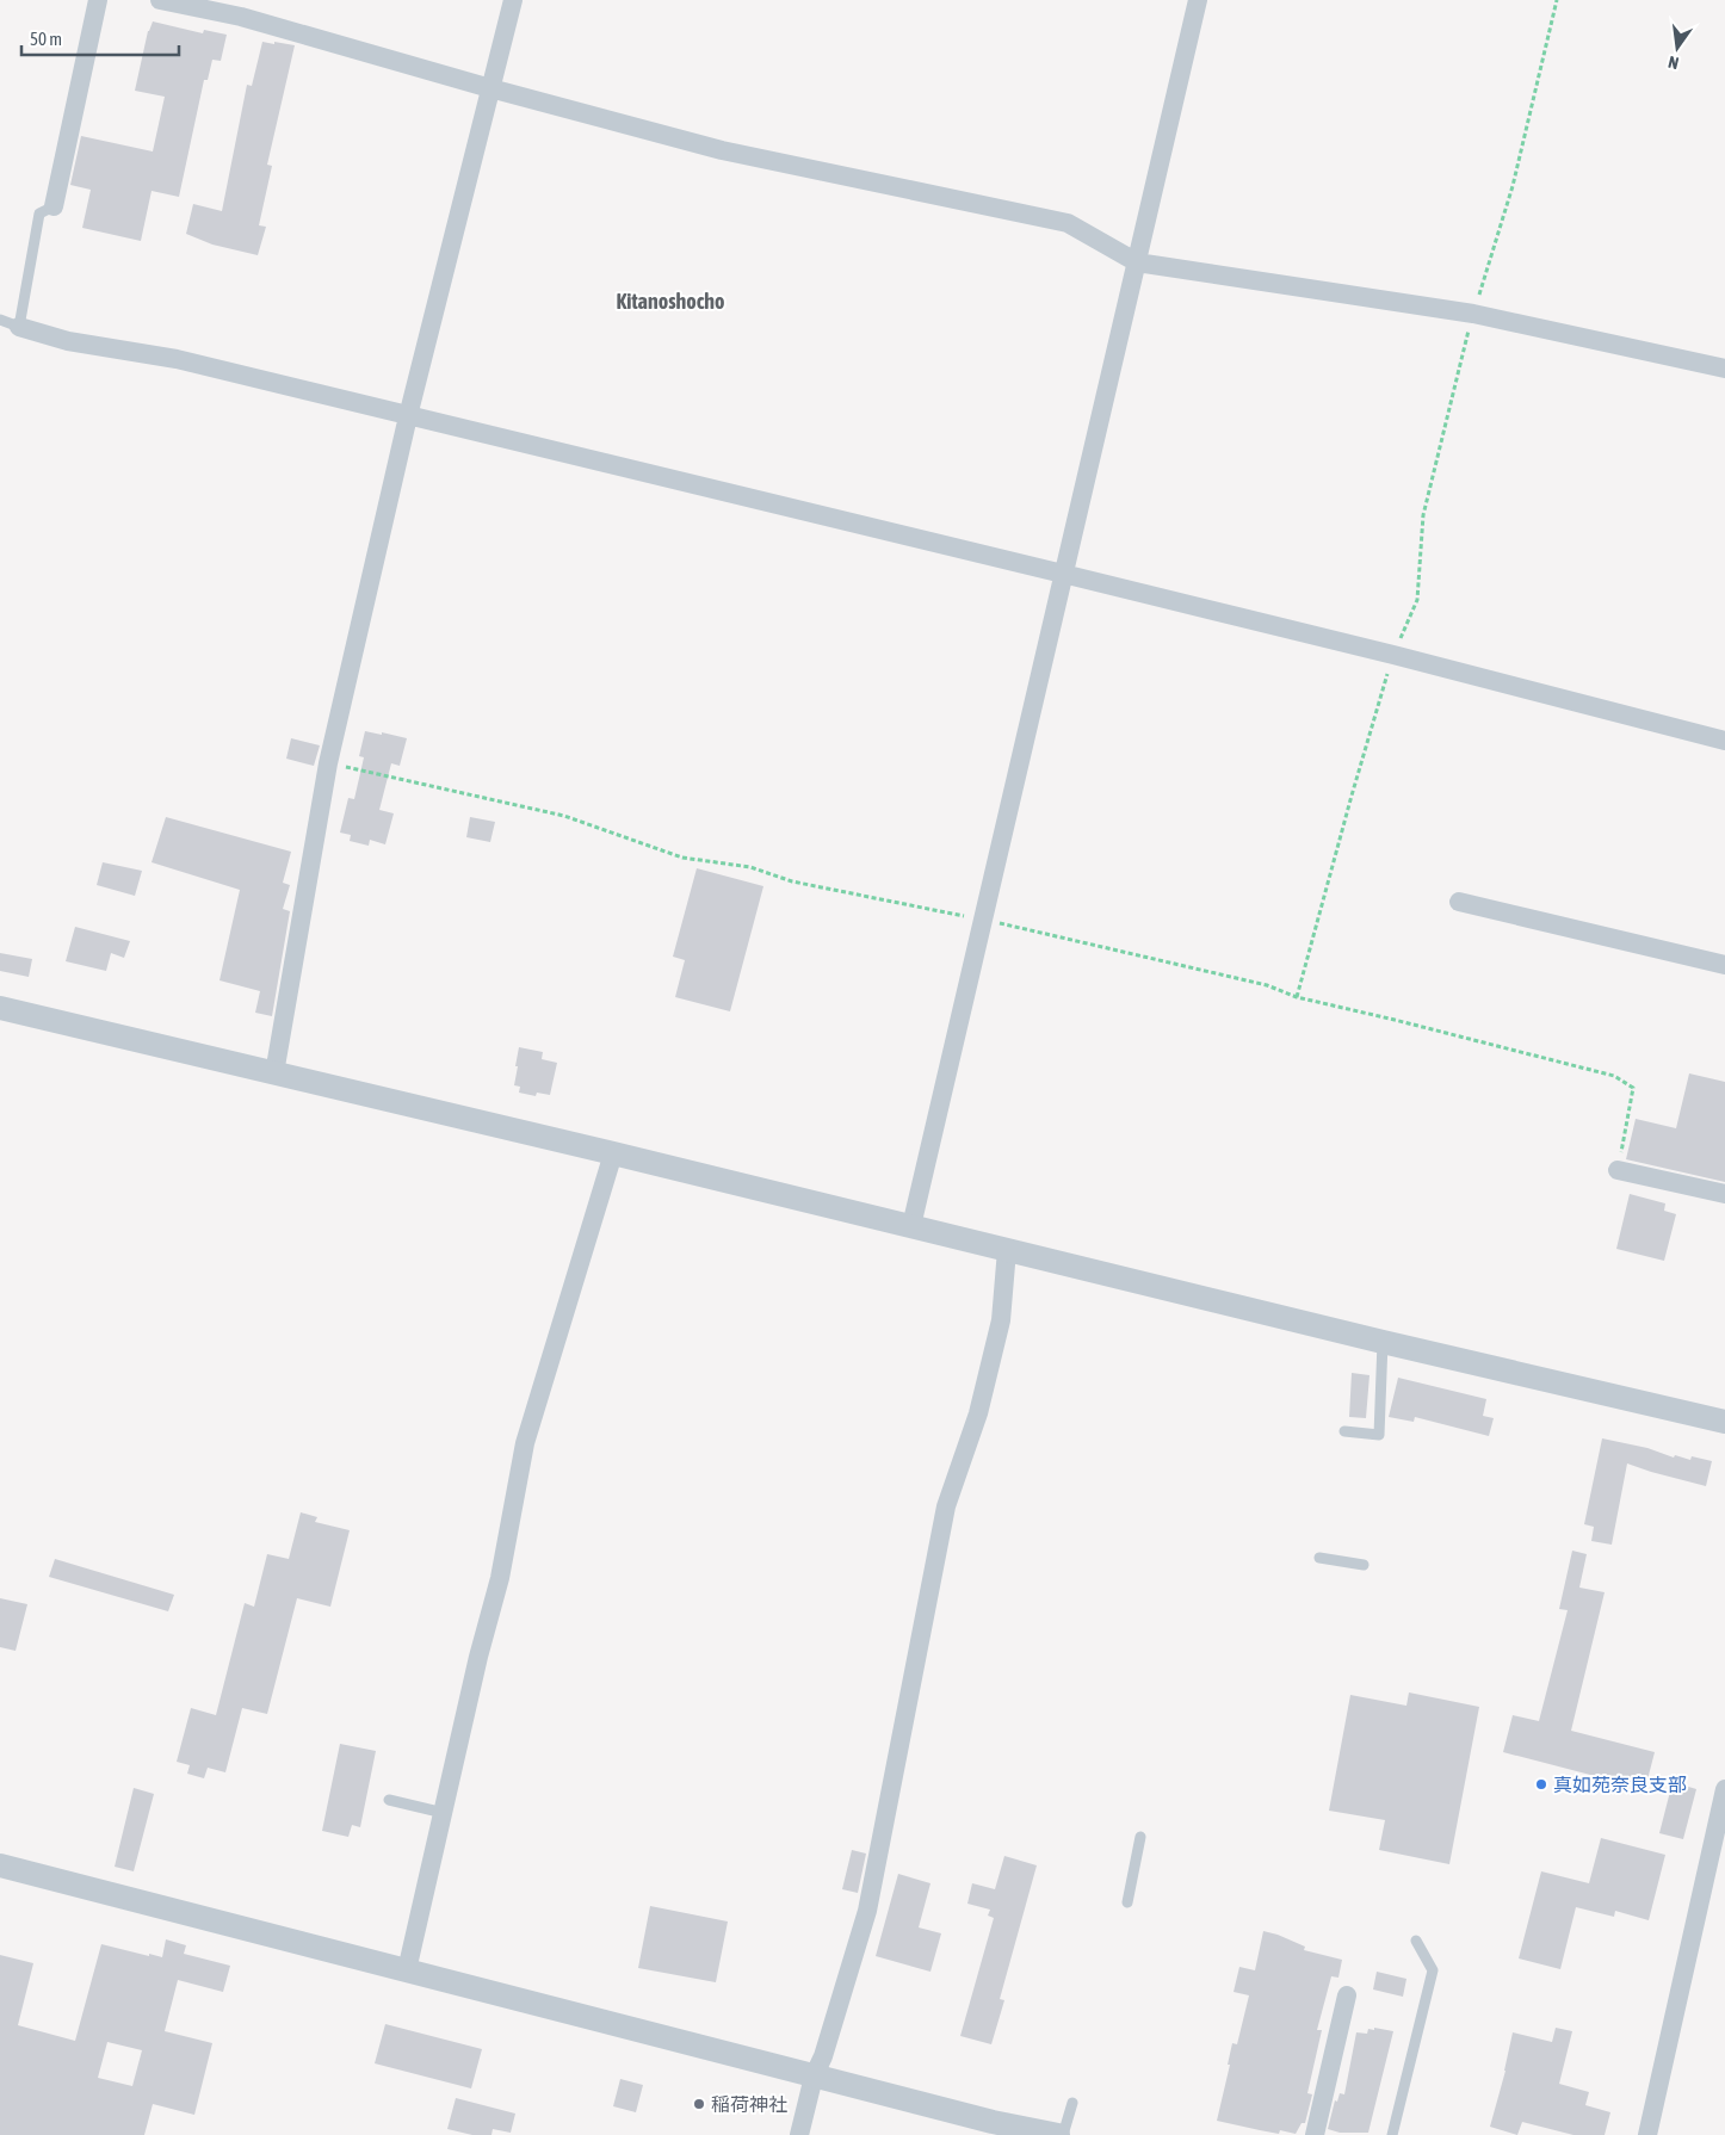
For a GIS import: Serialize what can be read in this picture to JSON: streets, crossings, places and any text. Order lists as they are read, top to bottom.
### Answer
{
  "districts": ["Kitanoshocho"],
  "places": ["真如苑奈良支部", "稲荷神社"],
  "scale_bar": "50 m",
  "north": "bottom"
}
